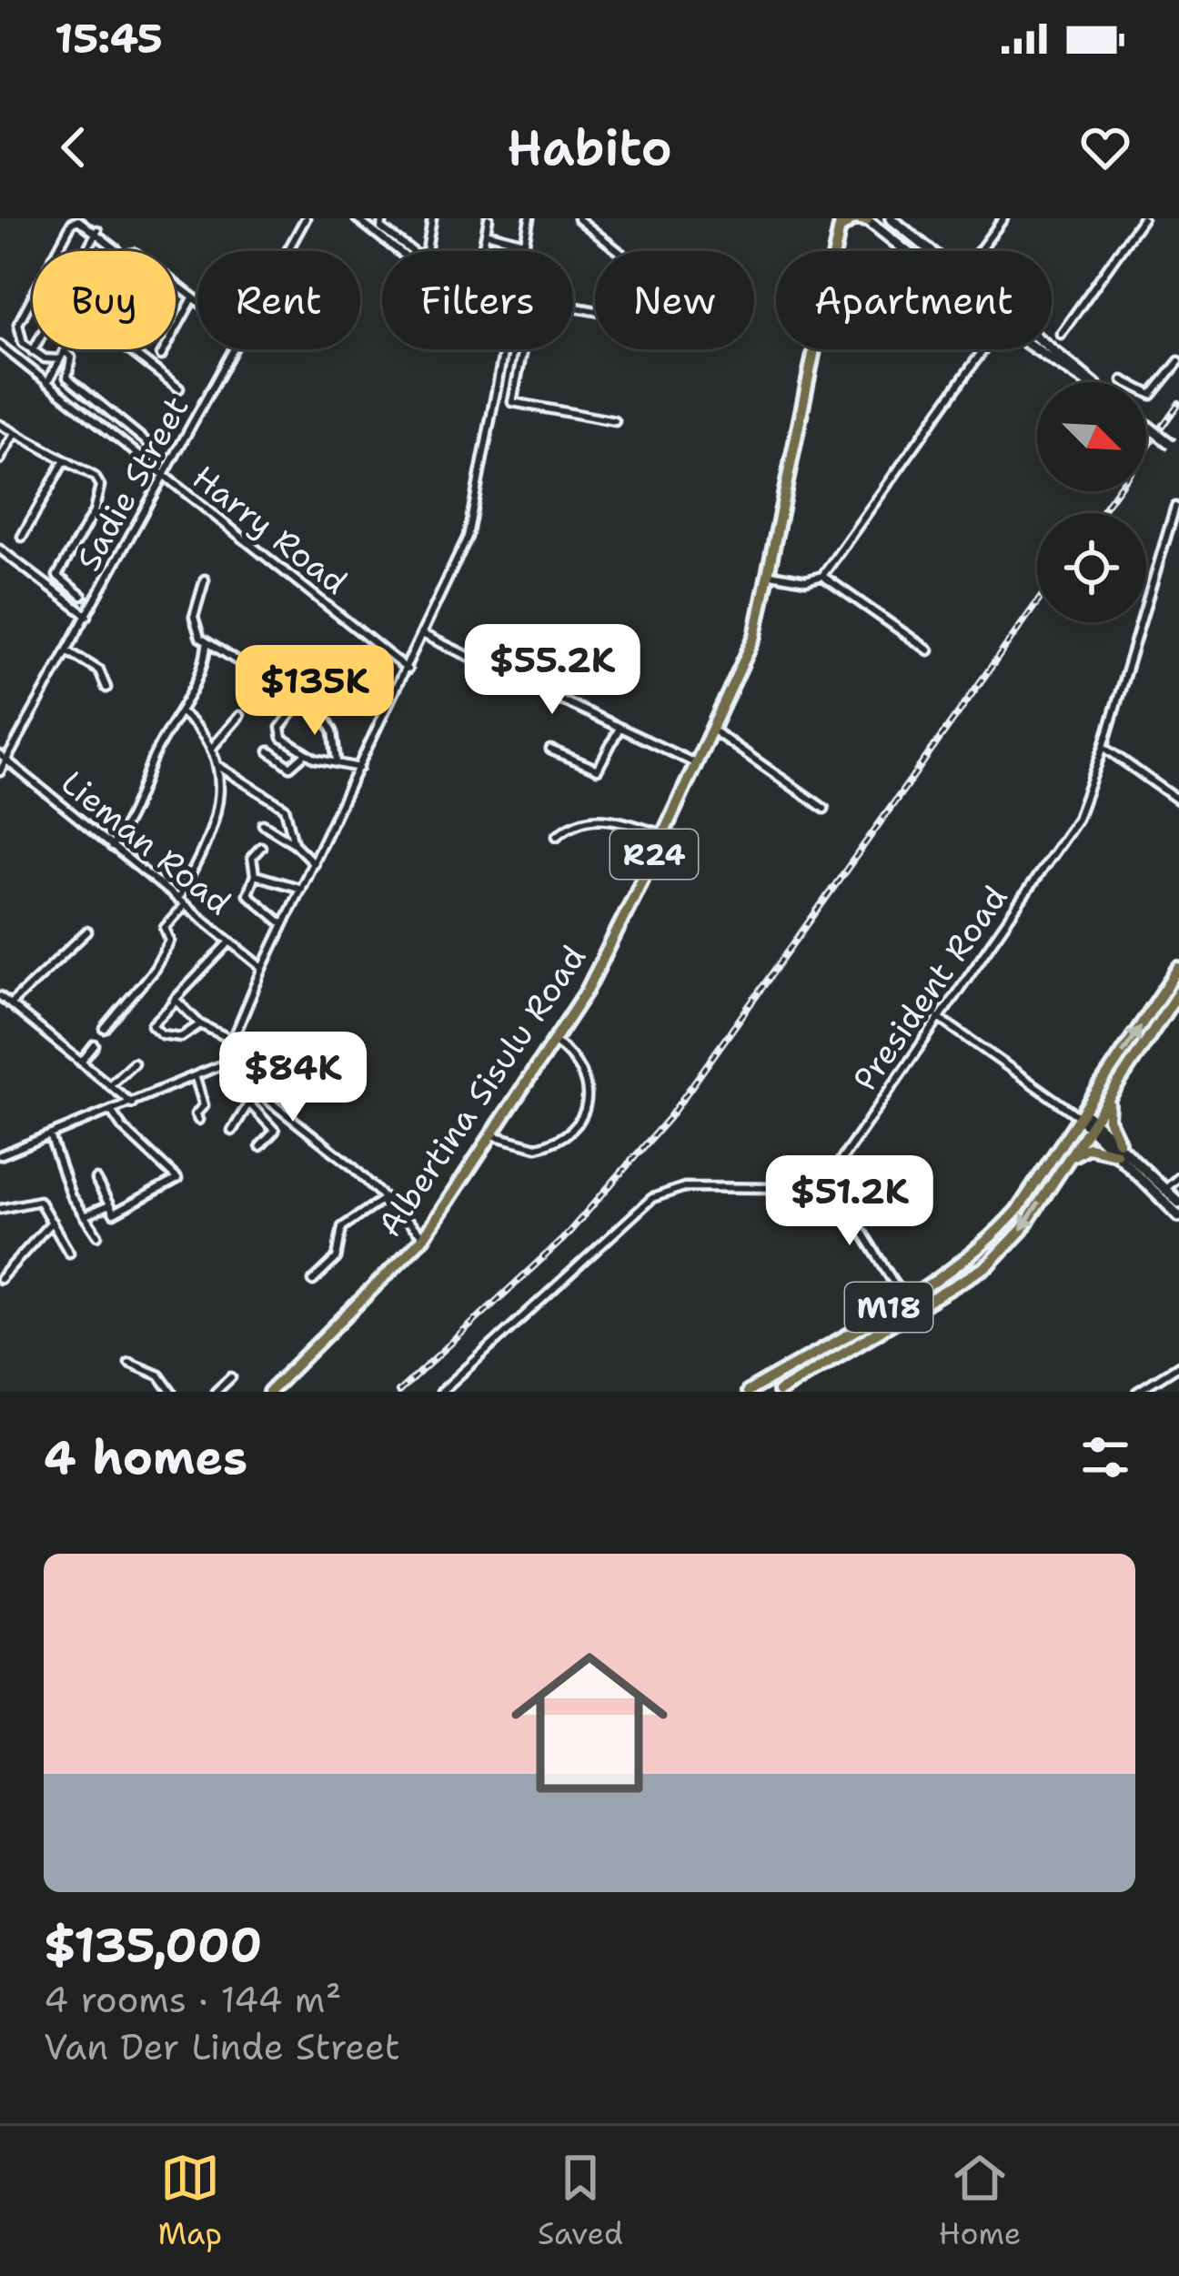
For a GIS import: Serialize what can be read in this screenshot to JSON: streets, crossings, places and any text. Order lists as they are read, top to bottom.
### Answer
{
  "streets": {
    "main road": ["R24", "Albertina Sisulu Road", "M18"],
    "street": [
      "Sadie Street",
      "Harry Road",
      "Lieman Road",
      "President Road"
    ]
  },
  "crossings": [
    ["Sadie Street", "Harry Road"],
    ["Sadie Street", "Lieman Road"]
  ],
  "north": "bottom right",
  "page": {
    "status": "15:45",
    "header": "Habito",
    "chip": [
      "Buy",
      "Rent",
      "Filters",
      "New",
      "Apartment"
    ],
    "price": [
      "$55.2K",
      "$135K",
      "$84K",
      "$51.2K"
    ],
    "heading": "4 homes",
    "list": [
      {
        "name": "$135,000",
        "note": "4 rooms · 144 m² · Van Der Linde Street"
      }
    ],
    "tabs": ["Map", "Saved", "Home"]
  }
}
